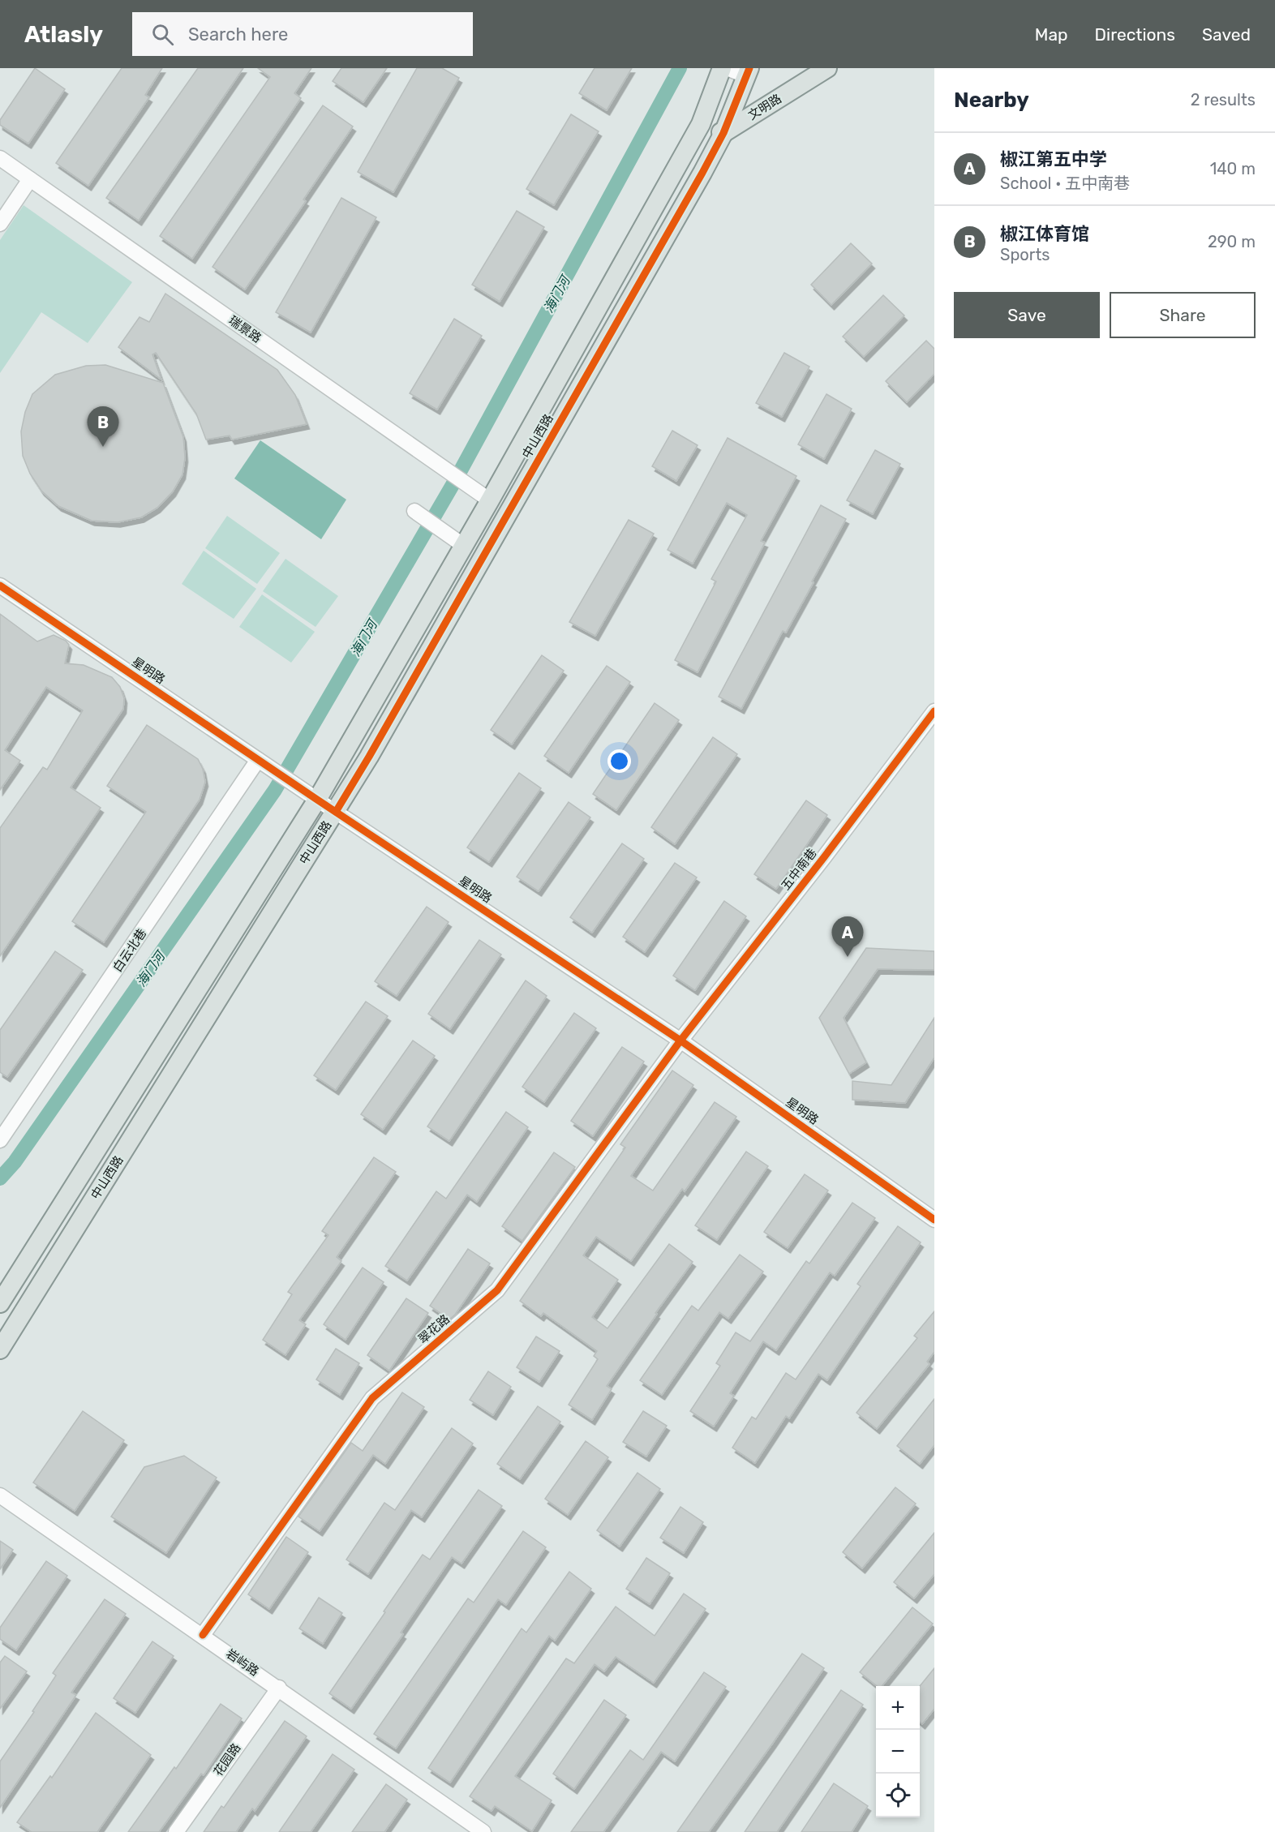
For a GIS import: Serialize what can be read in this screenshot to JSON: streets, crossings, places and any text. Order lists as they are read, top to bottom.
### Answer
{
  "streets": {
    "main road": ["文明路", "中山西路"],
    "street": [
      "瑞景路",
      "星明路",
      "五中南巷",
      "白云北巷",
      "翠花路",
      "岩屿路",
      "花园路"
    ]
  },
  "crossings": [
    ["文明路", "中山西路"],
    ["瑞景路", "中山西路"],
    ["中山西路", "星明路"],
    ["星明路", "五中南巷"],
    ["星明路", "白云北巷"],
    ["星明路", "翠花路"],
    ["五中南巷", "翠花路"],
    ["翠花路", "岩屿路"],
    ["岩屿路", "花园路"]
  ],
  "water": ["海门河"],
  "page": {
    "header": "Atlasly",
    "search": "Search here",
    "nav": ["Map", "Directions", "Saved"],
    "heading": ["Nearby", "2 results"],
    "list": [
      {
        "mark": "A",
        "name": "椒江第五中学",
        "note": "School · 五中南巷",
        "value": "140 m"
      },
      {
        "mark": "B",
        "name": "椒江体育馆",
        "note": "Sports",
        "value": "290 m"
      }
    ],
    "buttons": ["Save", "Share"],
    "pins": ["B", "A"],
    "map_buttons": ["+", "−"]
  }
}
